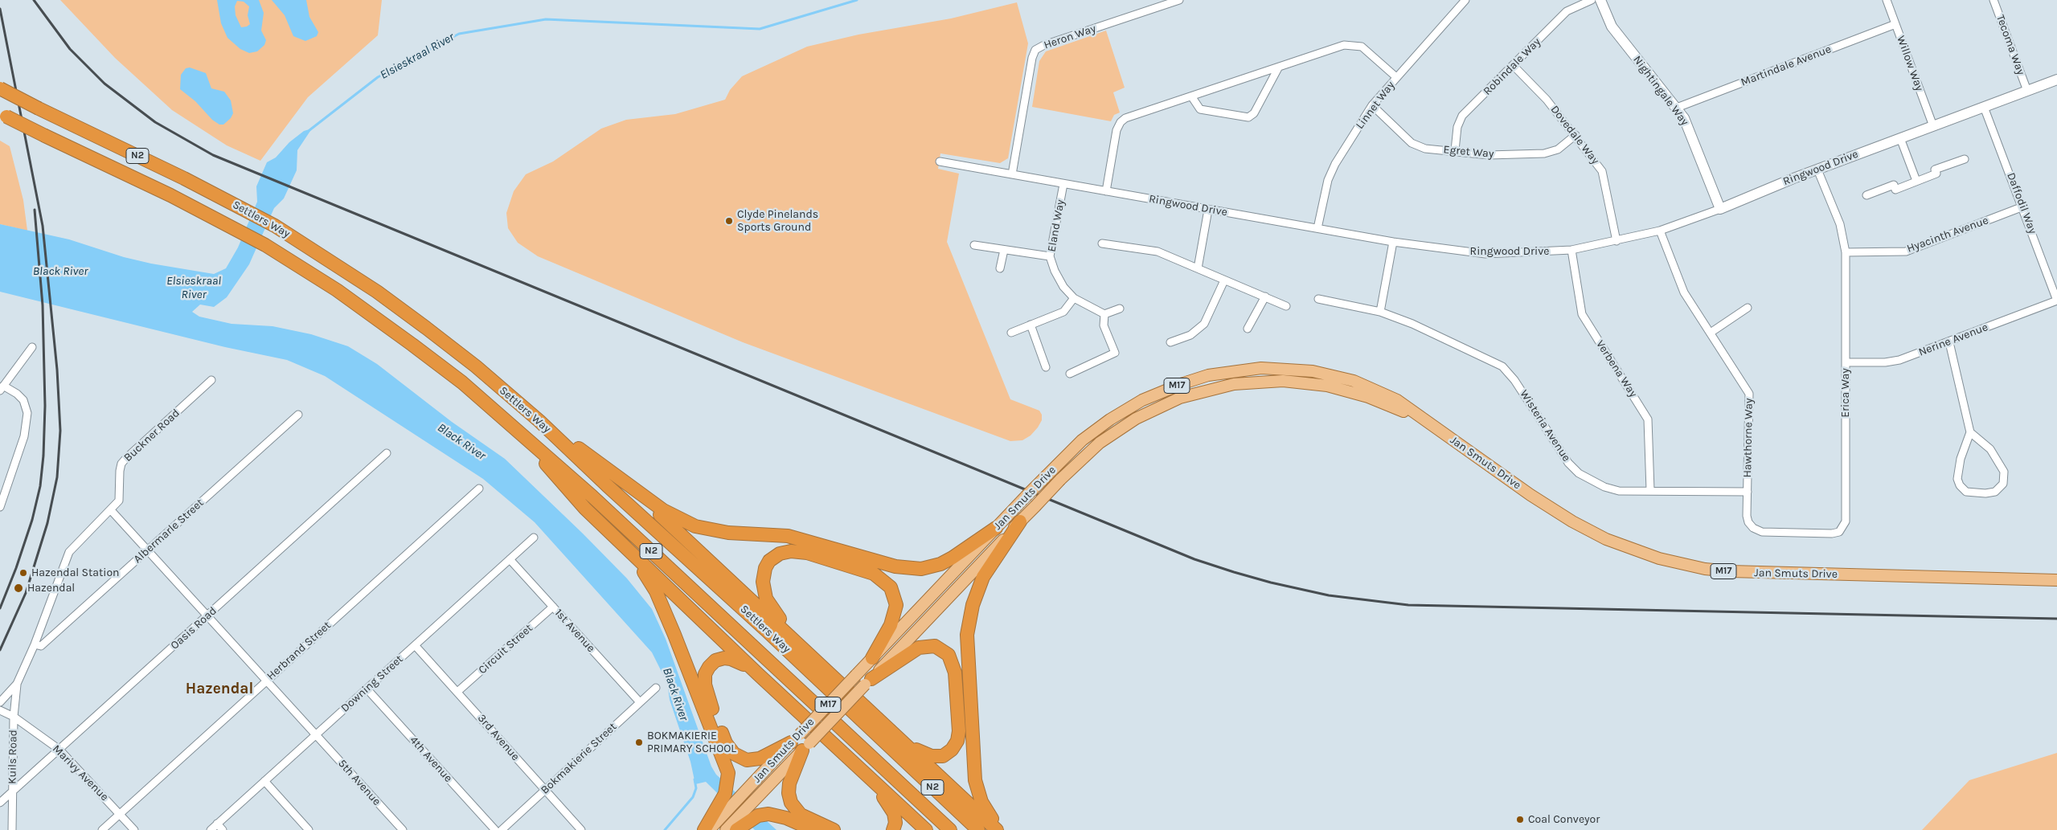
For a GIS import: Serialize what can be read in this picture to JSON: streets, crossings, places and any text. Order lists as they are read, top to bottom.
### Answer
{
  "streets": {
    "highway": ["N2", "Settlers Way"],
    "main road": ["M17", "Jan Smuts Drive"],
    "street": [
      "Heron Way",
      "Tecoma Way",
      "Willow Way",
      "Martindale Avenue",
      "Robindale Way",
      "Nightingale Way",
      "Linnet Way",
      "Dovedale Way",
      "Egret Way",
      "Ringwood Drive",
      "Daffodil Way",
      "Eland Way",
      "Hyacinth Avenue",
      "Nerine Avenue",
      "Verbena Way",
      "Erica Way",
      "Wisteria Avenue",
      "Buckner Road",
      "Hawthorne Way",
      "Albermarle Street",
      "Oasis Road",
      "1st Avenue",
      "Circuit Street",
      "Herbrand Street",
      "Downing Street",
      "3rd Avenue",
      "Kuils Road",
      "Bokmakierie Street",
      "4th Avenue",
      "Marivy Avenue",
      "5th Avenue"
    ]
  },
  "crossings": [
    ["Heron Way", "Ringwood Drive"],
    ["Tecoma Way", "Ringwood Drive"],
    ["Willow Way", "Martindale Avenue"],
    ["Willow Way", "Ringwood Drive"],
    ["Martindale Avenue", "Nightingale Way"],
    ["Robindale Way", "Dovedale Way"],
    ["Robindale Way", "Egret Way"],
    ["Nightingale Way", "Ringwood Drive"],
    ["Linnet Way", "Egret Way"],
    ["Linnet Way", "Ringwood Drive"],
    ["Dovedale Way", "Egret Way"],
    ["Dovedale Way", "Ringwood Drive"],
    ["Ringwood Drive", "Daffodil Way"],
    ["Ringwood Drive", "Eland Way"],
    ["Ringwood Drive", "Verbena Way"],
    ["Ringwood Drive", "Erica Way"],
    ["Ringwood Drive", "Hawthorne Way"],
    ["Daffodil Way", "Hyacinth Avenue"],
    ["Daffodil Way", "Nerine Avenue"],
    ["Hyacinth Avenue", "Erica Way"],
    ["Nerine Avenue", "Erica Way"],
    ["Verbena Way", "Wisteria Avenue"],
    ["Erica Way", "Hawthorne Way"],
    ["Wisteria Avenue", "Hawthorne Way"],
    ["Buckner Road", "Albermarle Street"],
    ["Buckner Road", "5th Avenue"],
    ["Albermarle Street", "5th Avenue"],
    ["Oasis Road", "Kuils Road"],
    ["Oasis Road", "Marivy Avenue"],
    ["Oasis Road", "5th Avenue"],
    ["1st Avenue", "Circuit Street"],
    ["1st Avenue", "Downing Street"],
    ["1st Avenue", "Bokmakierie Street"],
    ["Circuit Street", "3rd Avenue"],
    ["Herbrand Street", "Marivy Avenue"],
    ["Herbrand Street", "5th Avenue"],
    ["Downing Street", "3rd Avenue"],
    ["Downing Street", "4th Avenue"],
    ["Downing Street", "5th Avenue"],
    ["3rd Avenue", "Bokmakierie Street"],
    ["Kuils Road", "Marivy Avenue"]
  ],
  "districts": ["Hazendal"],
  "water": ["Elsieskraal River", "Black River"],
  "places": [
    "Clyde Pinelands Sports Ground",
    "Hazendal Station",
    "Hazendal",
    "BOKMAKIERIE PRIMARY SCHOOL",
    "Coal Conveyor"
  ]
}
